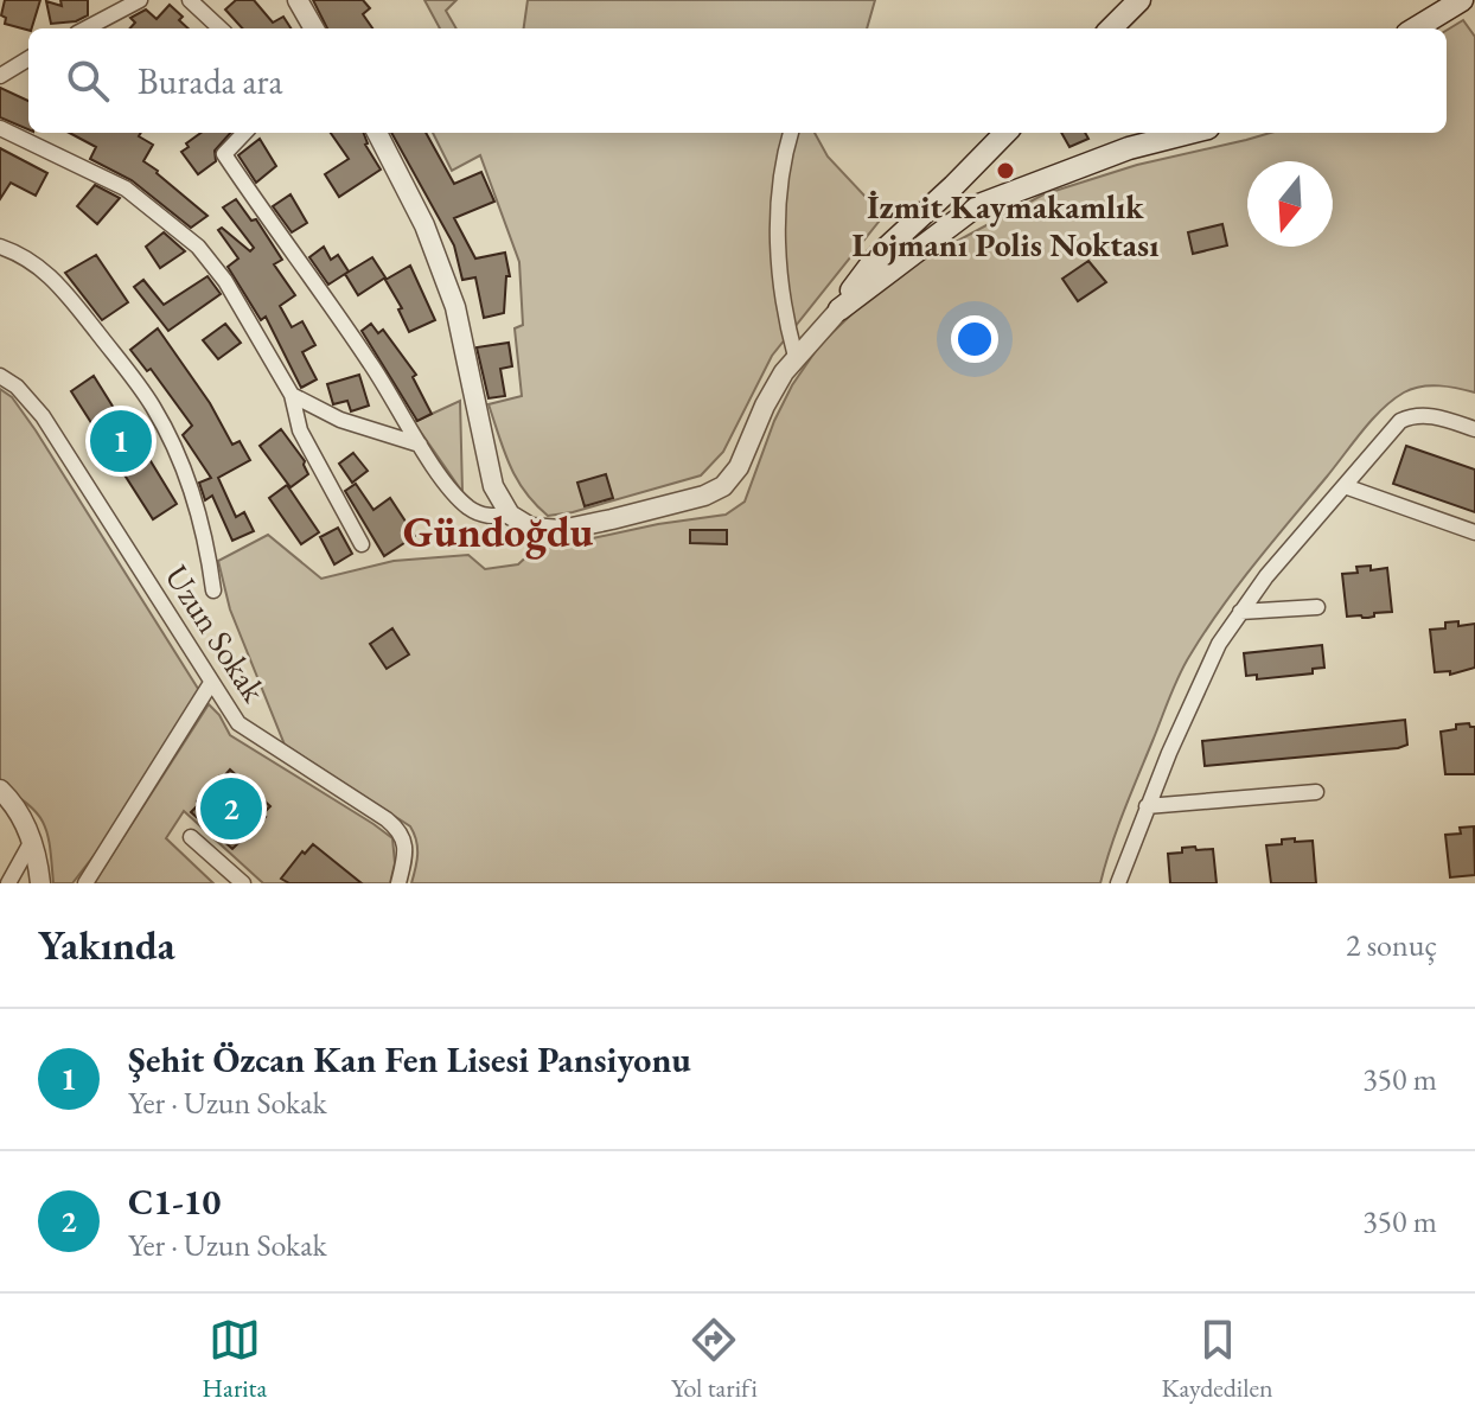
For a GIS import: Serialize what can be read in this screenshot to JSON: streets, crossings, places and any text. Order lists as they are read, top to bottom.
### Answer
{
  "streets": {
    "street": ["Uzun Sokak"]
  },
  "districts": ["Gündoğdu"],
  "places": ["İzmit Kaymakamlık Lojmanı Polis Noktası"],
  "north": "bottom",
  "page": {
    "search": "Burada ara",
    "pins": ["1", "2"],
    "heading": ["Yakında", "2 sonuç"],
    "list": [
      {
        "mark": "1",
        "name": "Şehit Özcan Kan Fen Lisesi Pansiyonu",
        "note": "Yer · Uzun Sokak",
        "value": "350 m"
      },
      {
        "mark": "2",
        "name": "C1-10",
        "note": "Yer · Uzun Sokak",
        "value": "350 m"
      }
    ],
    "nav": ["Harita", "Yol tarifi", "Kaydedilen"]
  }
}
